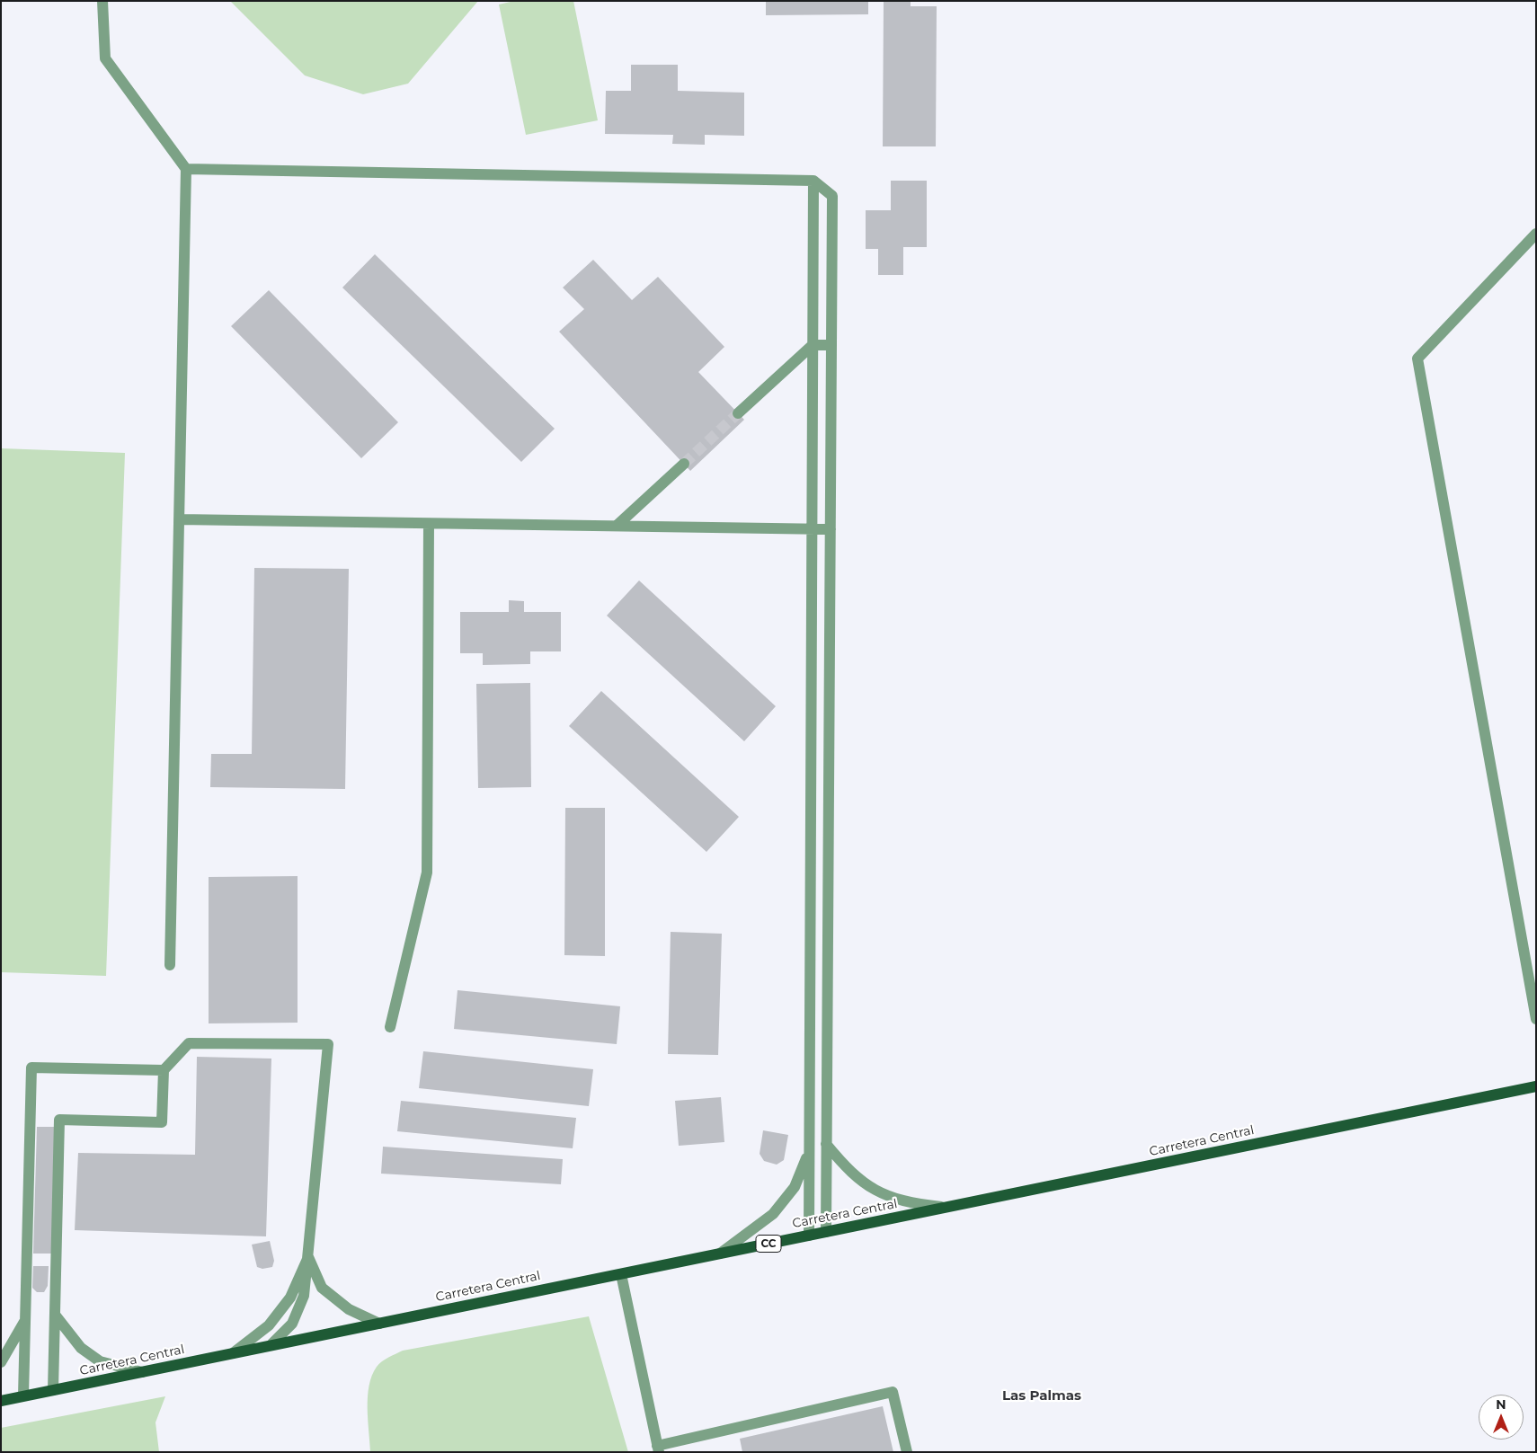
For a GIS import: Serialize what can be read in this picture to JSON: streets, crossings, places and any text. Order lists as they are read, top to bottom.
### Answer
{
  "streets": {
    "main road": ["Carretera Central", "CC"]
  },
  "districts": ["Las Palmas"],
  "north": "top"
}
